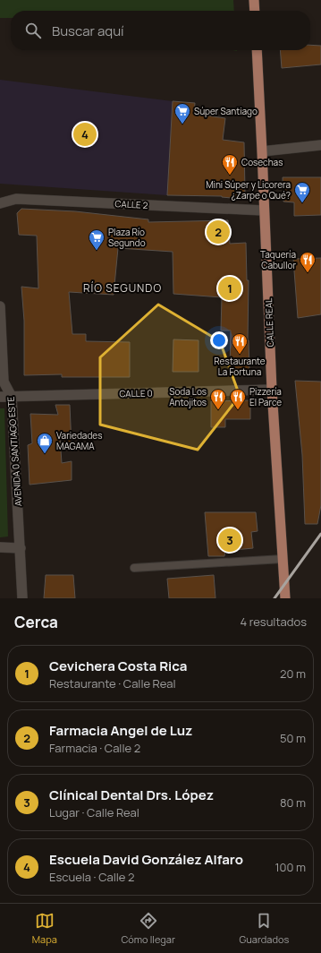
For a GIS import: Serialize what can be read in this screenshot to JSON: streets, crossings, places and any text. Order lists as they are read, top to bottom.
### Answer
{
  "streets": {
    "main road": ["CALLE REAL"],
    "street": ["CALLE 2", "CALLE 0", "AVENIDA 0 SANTIAGO ESTE"]
  },
  "crossings": [
    ["CALLE 2", "CALLE REAL"],
    ["CALLE REAL", "CALLE 0"],
    ["CALLE 0", "AVENIDA 0 SANTIAGO ESTE"]
  ],
  "districts": ["RÍO SEGUNDO"],
  "places": {
    "supermarket": ["Súper Santiago", "Mini Súper y Licorera ¿Zarpe o Qué?", "Plaza Río Segundo"],
    "restaurant": [
      "Cosechas",
      "Taquería Cabullor",
      "Restaurante La Fortuna",
      "Soda Los Antojitos",
      "Pizzería El Parce"
    ],
    "shop": ["Variedades MAGAMA"]
  },
  "page": {
    "search": "Buscar aquí",
    "pins": [
      "4",
      "2",
      "1",
      "3"
    ],
    "heading": ["Cerca", "4 resultados"],
    "list": [
      {
        "mark": "1",
        "name": "Cevichera Costa Rica",
        "note": "Restaurante · Calle Real",
        "value": "20 m"
      },
      {
        "mark": "2",
        "name": "Farmacia Angel de Luz",
        "note": "Farmacia · Calle 2",
        "value": "50 m"
      },
      {
        "mark": "3",
        "name": "Clínical Dental Drs. López",
        "note": "Lugar · Calle Real",
        "value": "80 m"
      },
      {
        "mark": "4",
        "name": "Escuela David González Alfaro",
        "note": "Escuela · Calle 2",
        "value": "100 m"
      }
    ],
    "nav": ["Mapa", "Cómo llegar", "Guardados"]
  }
}
